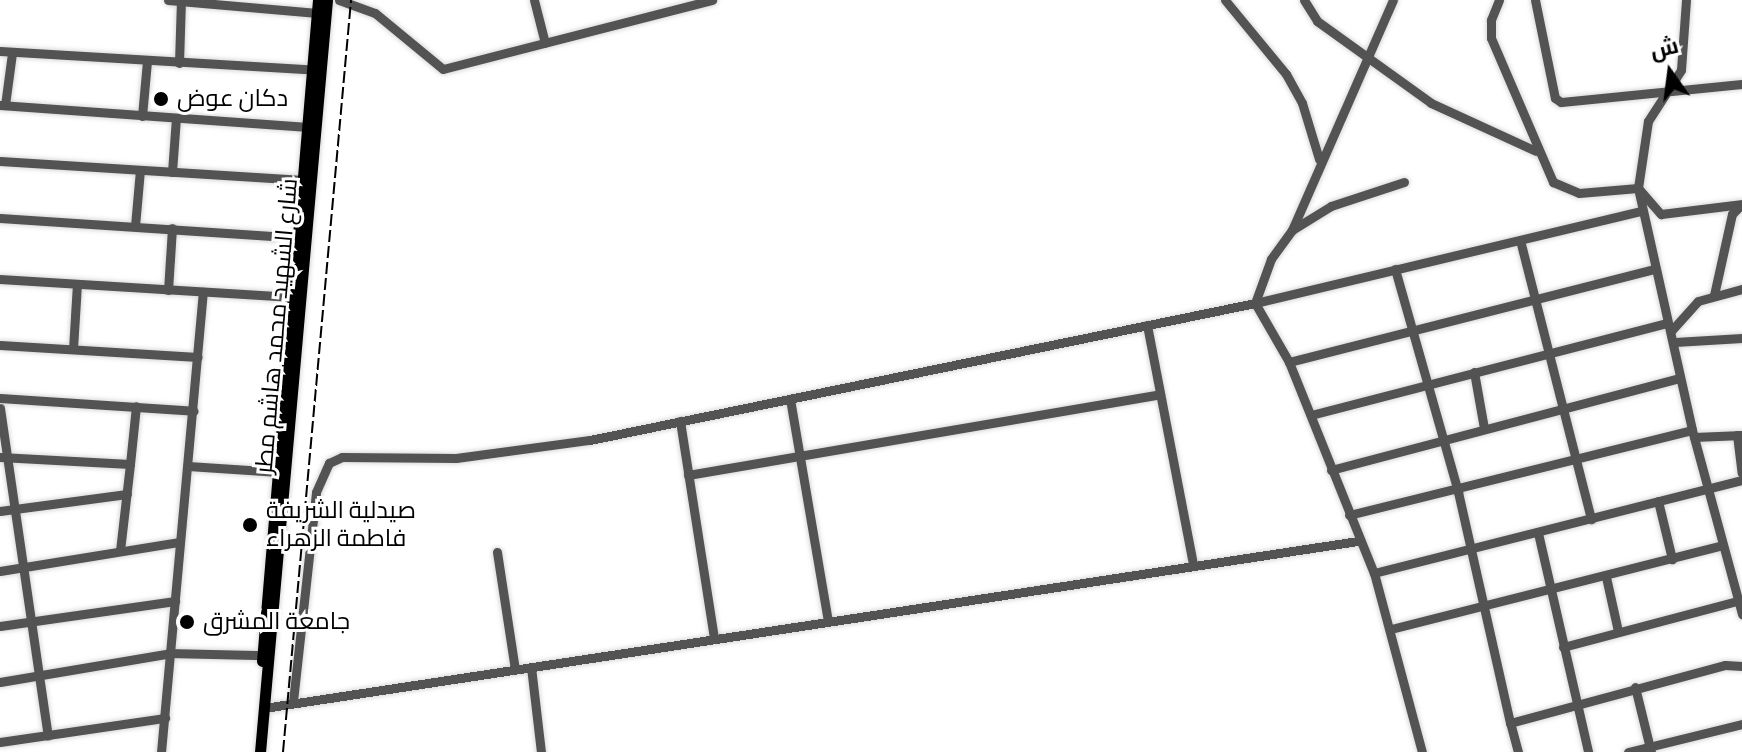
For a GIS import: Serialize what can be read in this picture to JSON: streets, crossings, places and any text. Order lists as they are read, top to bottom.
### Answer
{
  "streets": {
    "main road": ["شارع الشهيد محمد هاشم مطر"]
  },
  "places": ["دكان عوض", "صيدلية الشريفة فاطمة الزهراء", "جامعة المشرق"],
  "north": "top"
}
